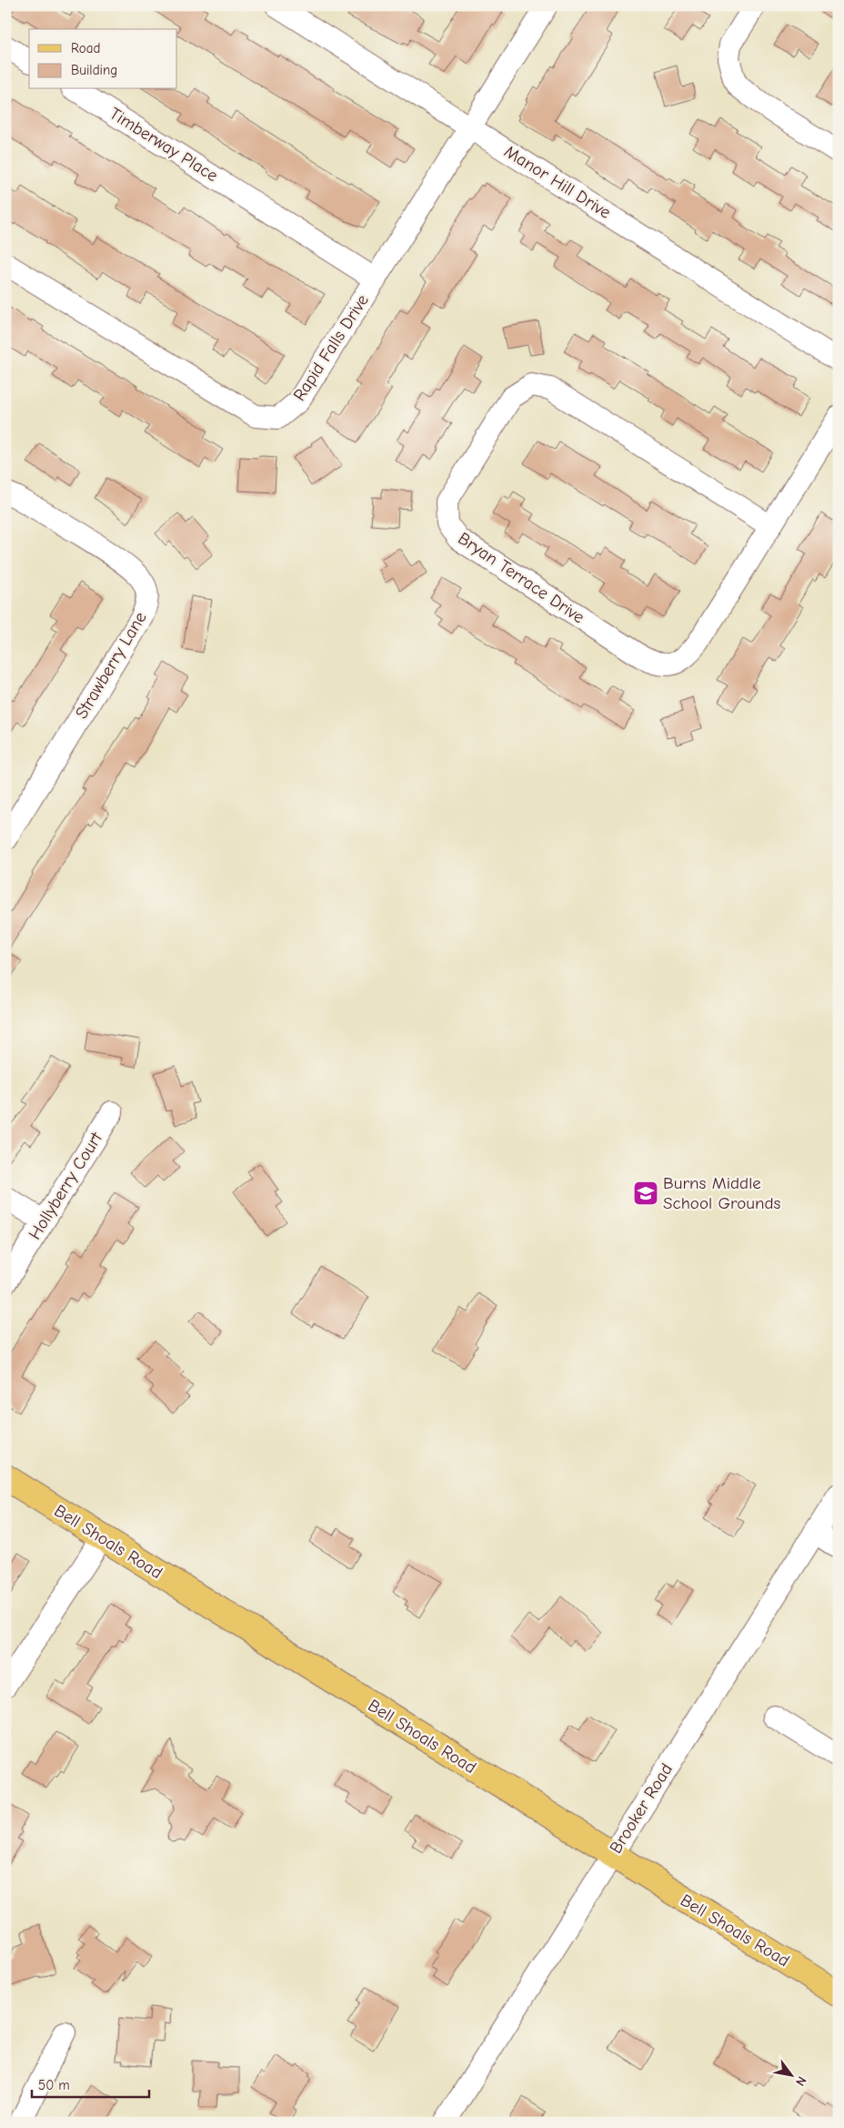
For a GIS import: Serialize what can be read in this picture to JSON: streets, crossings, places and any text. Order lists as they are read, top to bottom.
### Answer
{
  "streets": {
    "main road": ["Bell Shoals Road"],
    "street": [
      "Timberway Place",
      "Manor Hill Drive",
      "Rapid Falls Drive",
      "Bryan Terrace Drive",
      "Strawberry Lane",
      "Hollyberry Court",
      "Brooker Road"
    ]
  },
  "crossings": [
    ["Timberway Place", "Rapid Falls Drive"],
    ["Manor Hill Drive", "Rapid Falls Drive"],
    ["Bell Shoals Road", "Brooker Road"]
  ],
  "places": {
    "school or university": ["Burns Middle School Grounds"]
  },
  "legend": ["Road", "Building"],
  "scale_bar": "50 m",
  "north": "bottom right"
}
